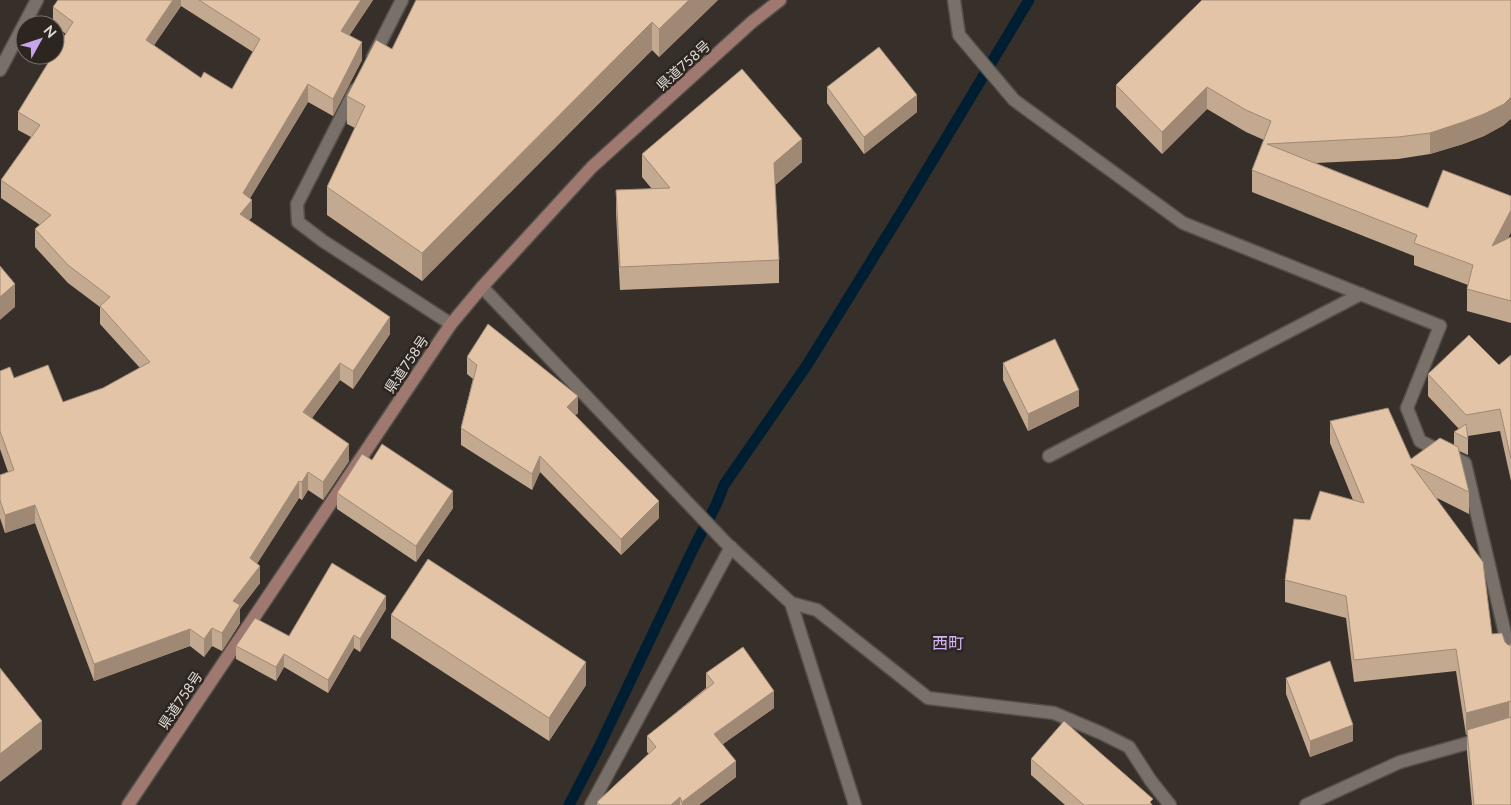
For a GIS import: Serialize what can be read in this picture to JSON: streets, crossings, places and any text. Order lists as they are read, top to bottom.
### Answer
{
  "streets": {
    "main road": ["県道758号"]
  },
  "districts": ["西町"],
  "north": "top right"
}
